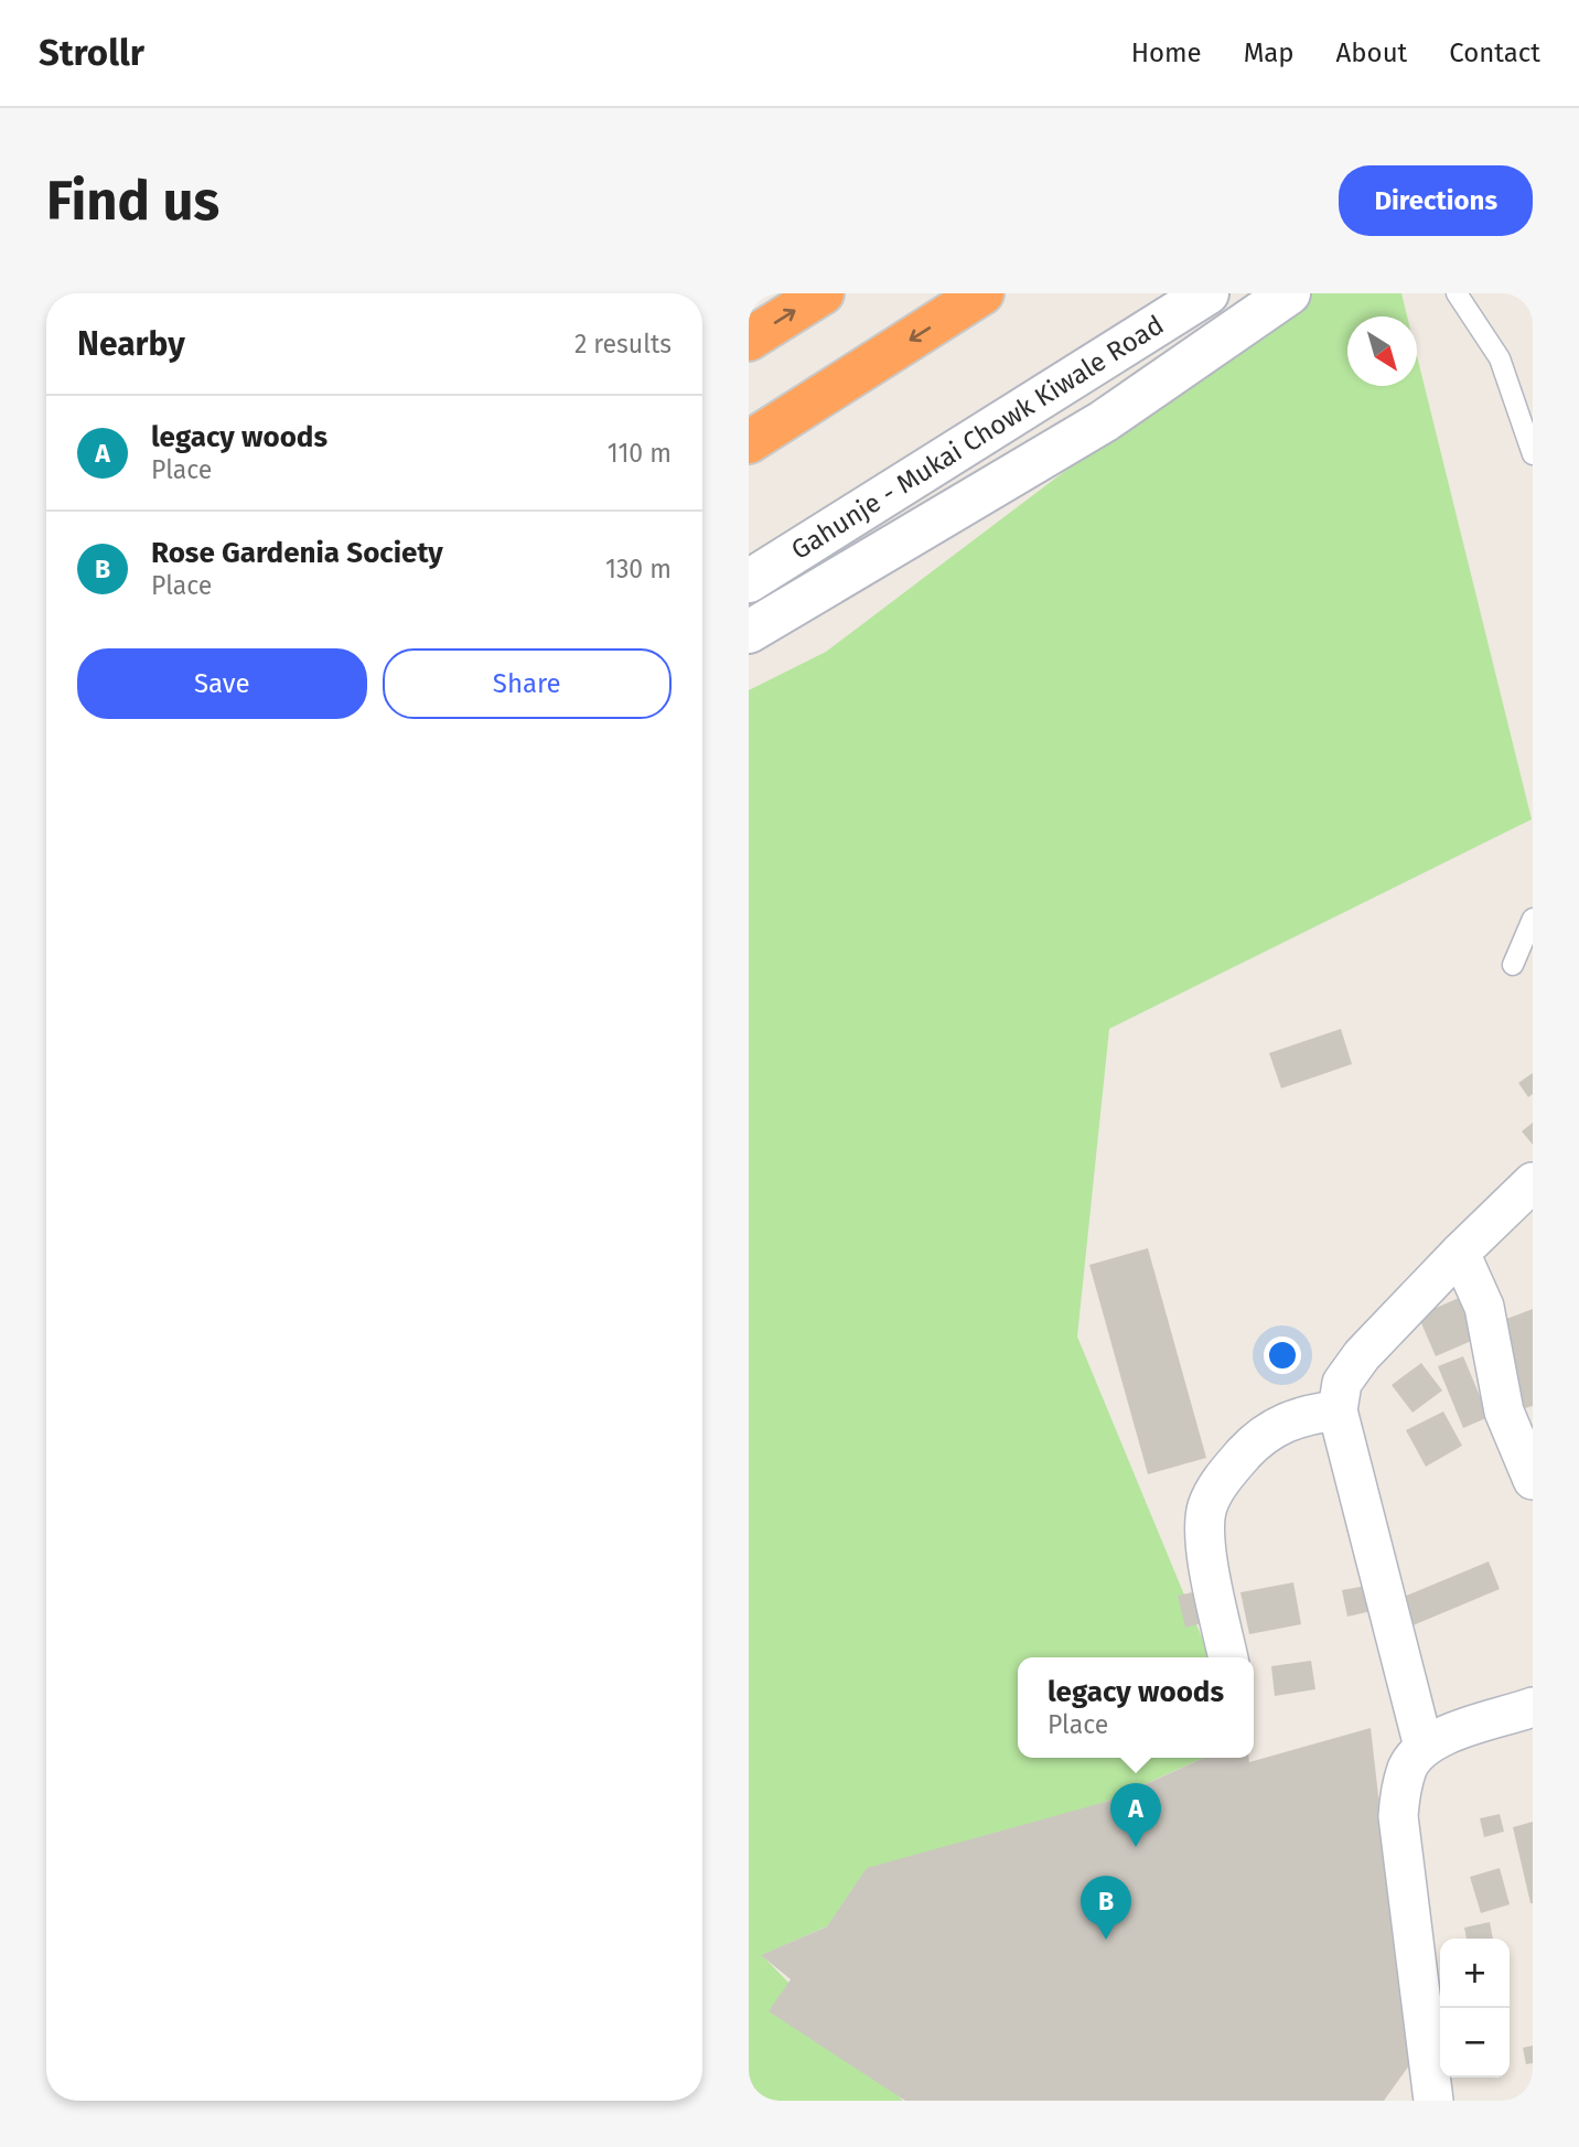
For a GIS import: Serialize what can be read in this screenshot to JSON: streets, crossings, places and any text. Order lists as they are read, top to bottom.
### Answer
{
  "streets": {
    "street": ["Gahunje - Mukai Chowk Kiwale Road"]
  },
  "north": "bottom right",
  "page": {
    "header": "Strollr",
    "nav": [
      "Home",
      "Map",
      "About",
      "Contact"
    ],
    "buttons": [
      "Directions",
      ["Save", "Share"]
    ],
    "title": "Find us",
    "heading": ["Nearby", "2 results"],
    "list": [
      {
        "mark": "A",
        "name": "legacy woods",
        "note": "Place",
        "value": "110 m"
      },
      {
        "mark": "B",
        "name": "Rose Gardenia Society",
        "note": "Place",
        "value": "130 m"
      }
    ],
    "popup": ["legacy woods", "Place"],
    "pins": ["A", "B"],
    "map_buttons": ["+", "−"]
  }
}
